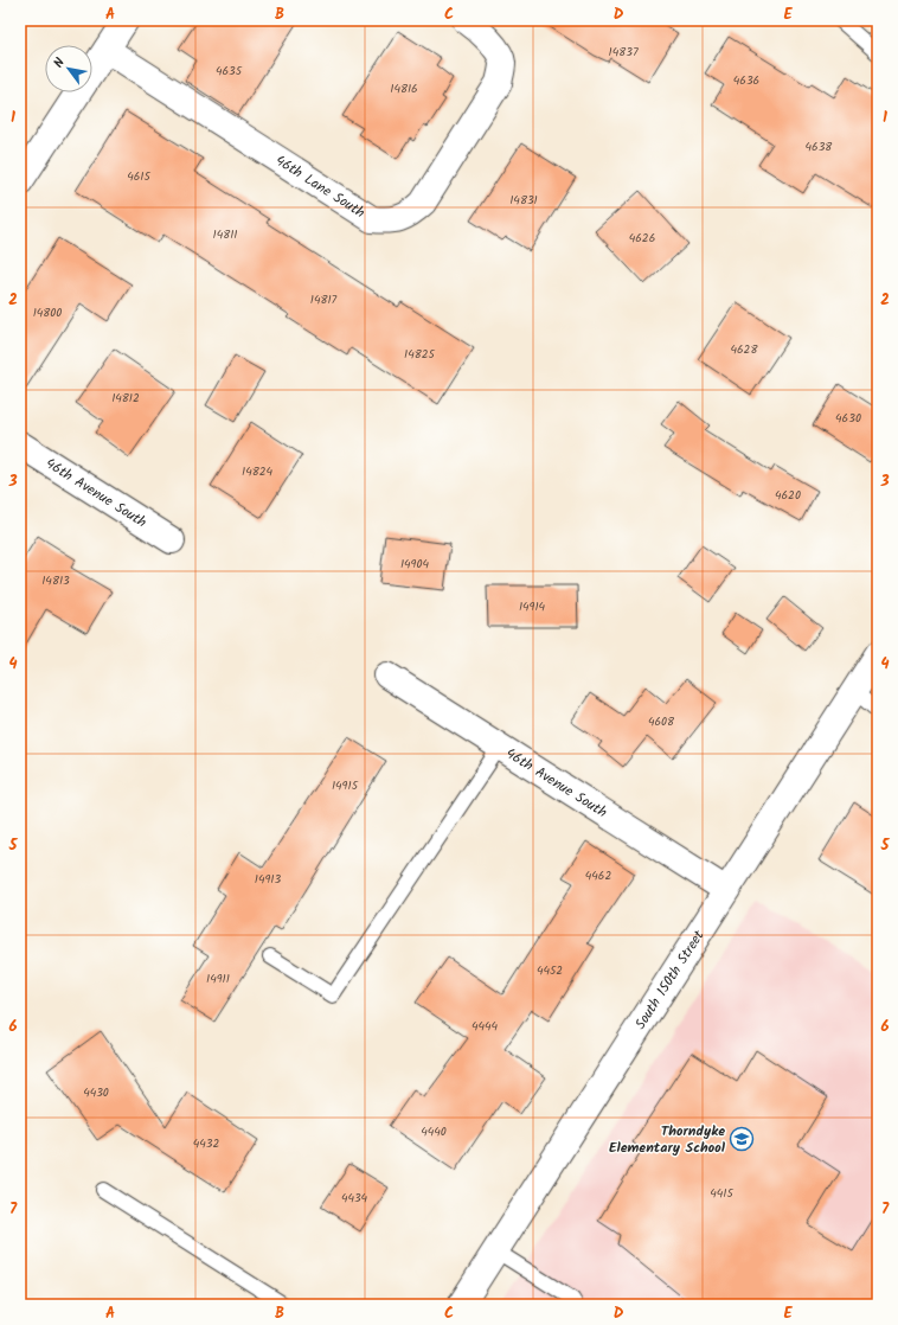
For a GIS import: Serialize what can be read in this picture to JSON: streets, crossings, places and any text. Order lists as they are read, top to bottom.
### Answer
{
  "streets": {
    "street": ["46th Lane South", "46th Avenue South", "South 150th Street"]
  },
  "crossings": [
    ["46th Avenue South", "South 150th Street"]
  ],
  "places": {
    "school or university": ["Thorndyke Elementary School"]
  },
  "house_numbers": [
    "14837",
    "4635",
    "4636",
    "14816",
    "4638",
    "4615",
    "14831",
    "14811",
    "4626",
    "14817",
    "14800",
    "4628",
    "14825",
    "14812",
    "4630",
    "14824",
    "4620",
    "14904",
    "14813",
    "14914",
    "4608",
    "14915",
    "4462",
    "14913",
    "4452",
    "14911",
    "4444",
    "4430",
    "4440",
    "4432",
    "4415",
    "4434"
  ],
  "north": "top left",
  "grid": {
    "columns": [
      "A",
      "B",
      "C",
      "D",
      "E"
    ],
    "rows": [
      "1",
      "2",
      "3",
      "4",
      "5",
      "6",
      "7"
    ]
  }
}
